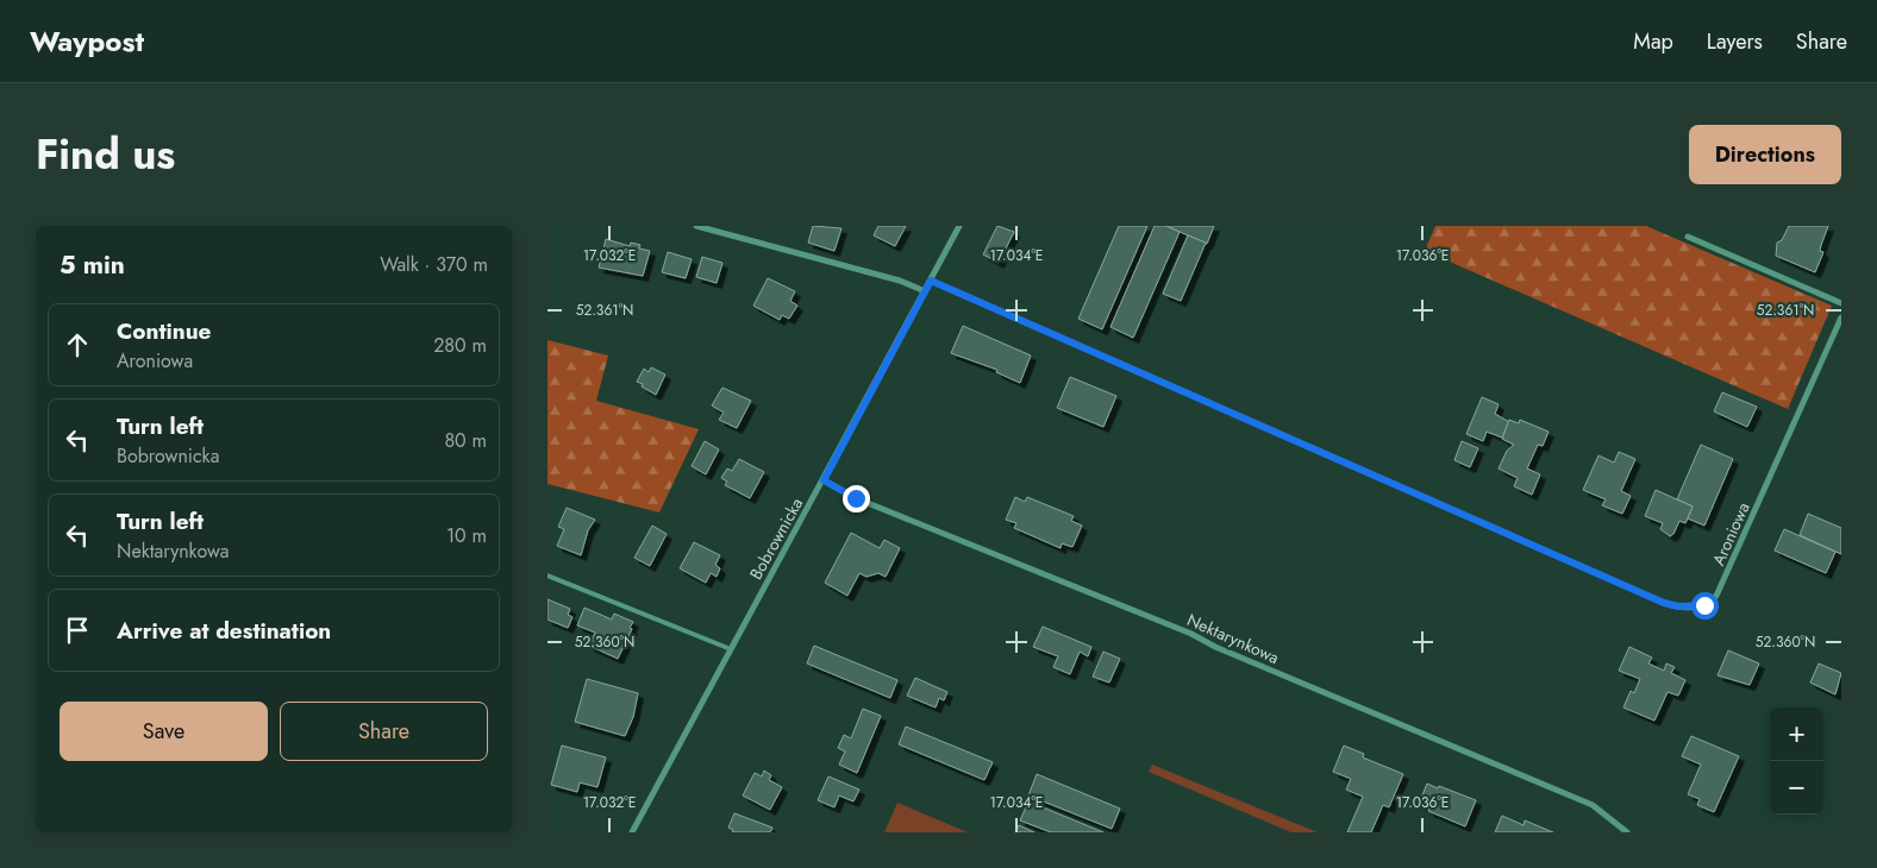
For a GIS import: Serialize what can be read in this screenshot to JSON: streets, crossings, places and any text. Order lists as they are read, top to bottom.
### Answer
{
  "streets": {
    "street": ["Aroniowa", "Bobrownicka", "Nektarynkowa"]
  },
  "crossings": [
    ["Aroniowa", "Bobrownicka"],
    ["Bobrownicka", "Nektarynkowa"]
  ],
  "page": {
    "header": "Waypost",
    "nav": ["Map", "Layers", "Share"],
    "title": "Find us",
    "buttons": [
      "Directions",
      ["Save", "Share"]
    ],
    "heading": ["5 min", "Walk · 370 m"],
    "list": [
      ["Continue", "Aroniowa", "280 m"],
      ["Turn left", "Bobrownicka", "80 m"],
      ["Turn left", "Nektarynkowa", "10 m"],
      "Arrive at destination"
    ],
    "map_buttons": ["+", "−"]
  },
  "coordinates": [
    "17.032°E",
    "17.034°E",
    "17.036°E",
    "52.361°N",
    "52.360°N"
  ]
}
